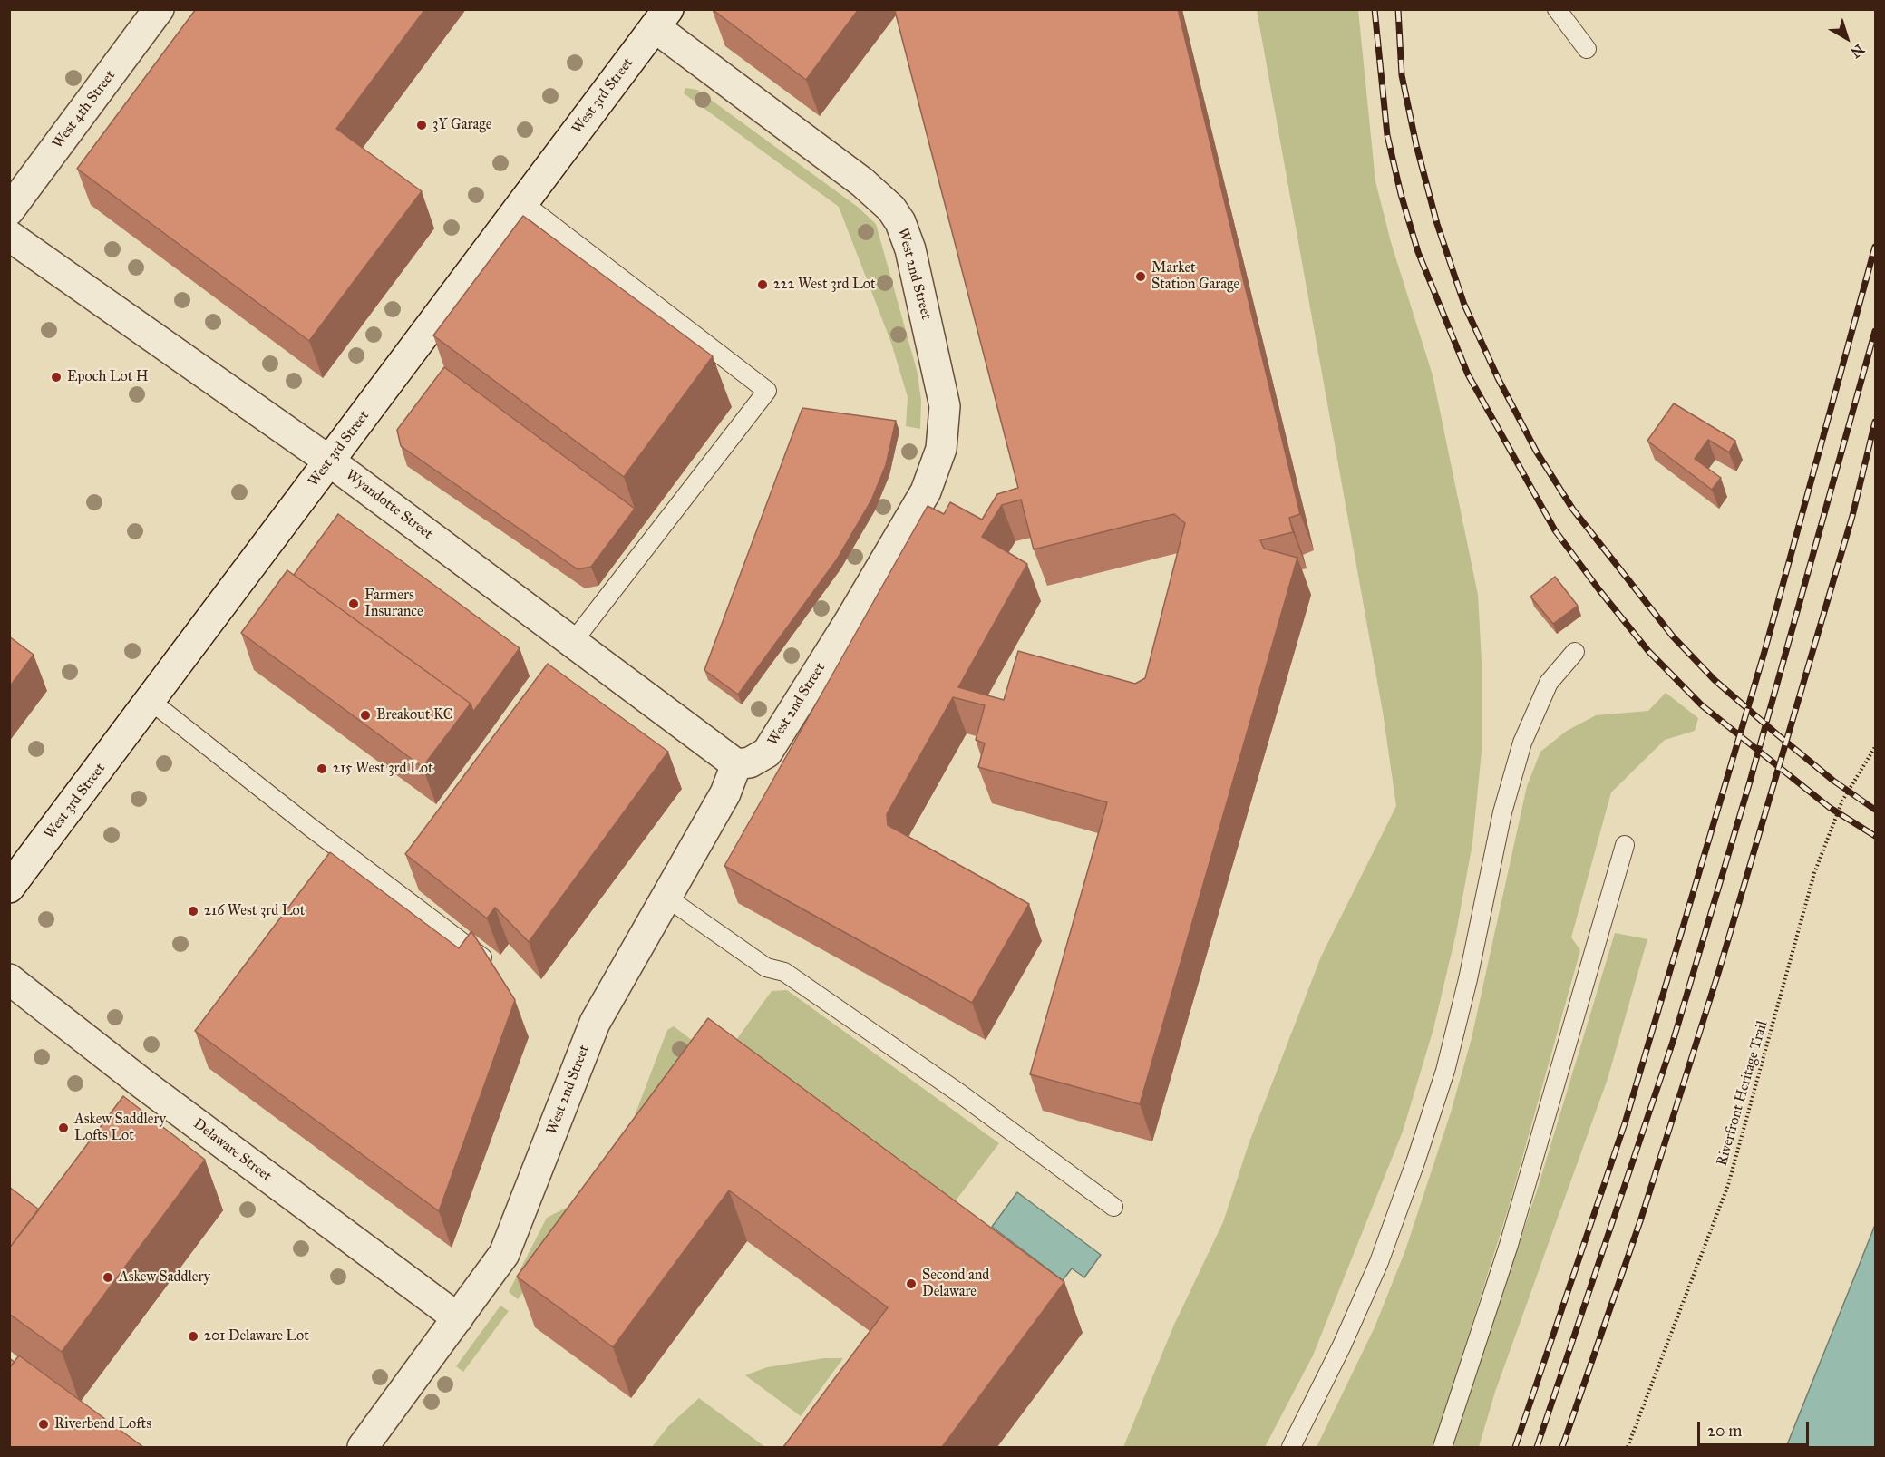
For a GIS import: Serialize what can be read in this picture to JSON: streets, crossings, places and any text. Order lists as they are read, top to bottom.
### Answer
{
  "streets": {
    "street": [
      "West 3rd Street",
      "West 4th Street",
      "West 2nd Street",
      "Wyandotte Street",
      "Delaware Street"
    ],
    "path": ["Riverfront Heritage Trail"]
  },
  "crossings": [
    ["West 3rd Street", "West 2nd Street"],
    ["West 3rd Street", "Wyandotte Street"],
    ["West 2nd Street", "Wyandotte Street"],
    ["West 2nd Street", "Delaware Street"]
  ],
  "places": [
    "3Y Garage",
    "Market Station Garage",
    "222 West 3rd Lot",
    "Epoch Lot H",
    "Farmers Insurance",
    "Breakout KC",
    "215 West 3rd Lot",
    "216 West 3rd Lot",
    "Askew Saddlery Lofts Lot",
    "Askew Saddlery",
    "Second and Delaware",
    "201 Delaware Lot",
    "Riverbend Lofts"
  ],
  "scale_bar": "20 m",
  "north": "bottom right"
}
